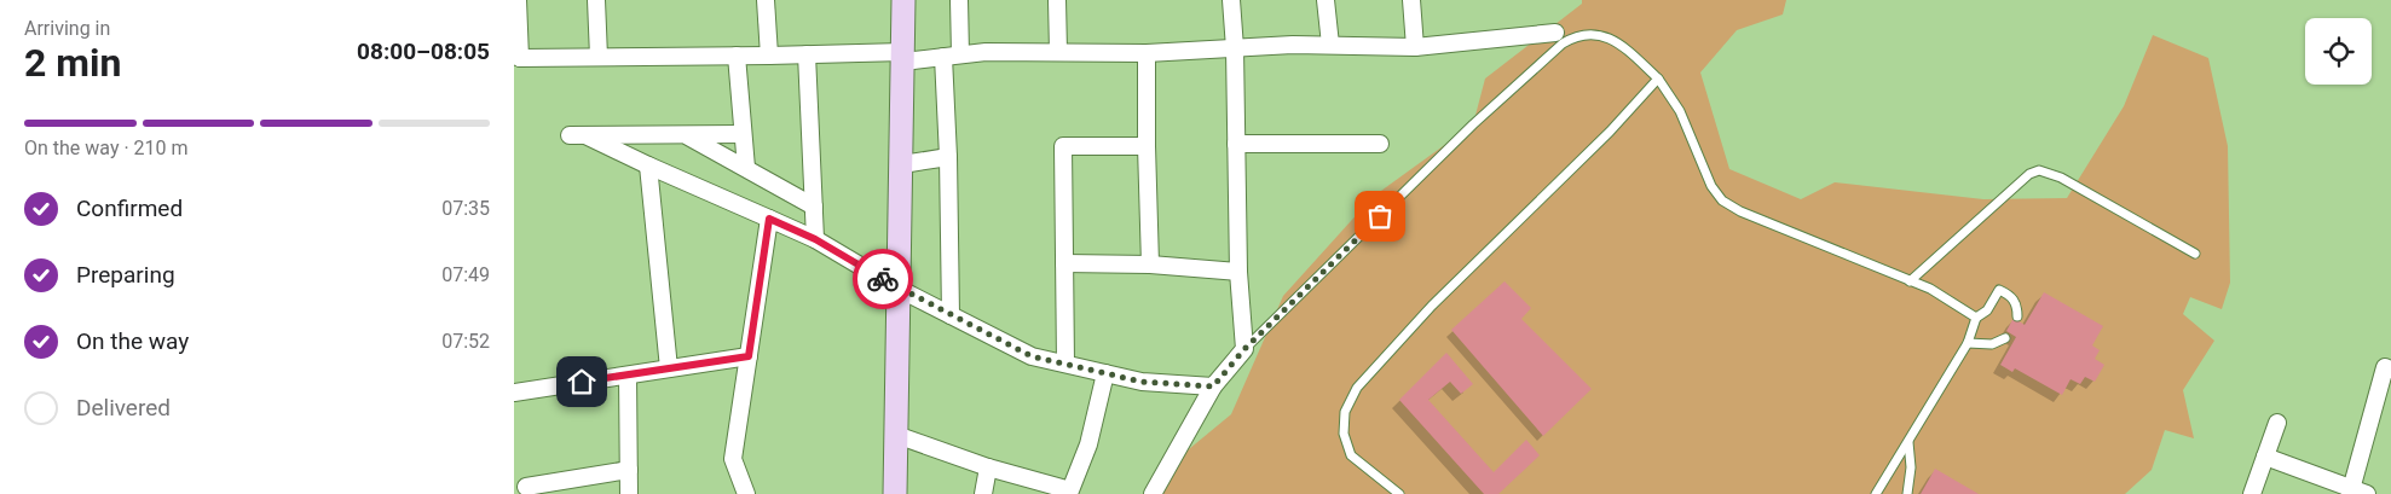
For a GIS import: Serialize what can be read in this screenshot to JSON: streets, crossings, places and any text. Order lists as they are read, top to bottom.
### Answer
{
  "page": {
    "heading": ["2 min", "Arriving in", "08:00–08:05"],
    "bar": "On the way · 210 m",
    "list": [
      ["Confirmed", "07:35"],
      ["Preparing", "07:49"],
      ["On the way", "07:52"],
      "Delivered"
    ]
  }
}
